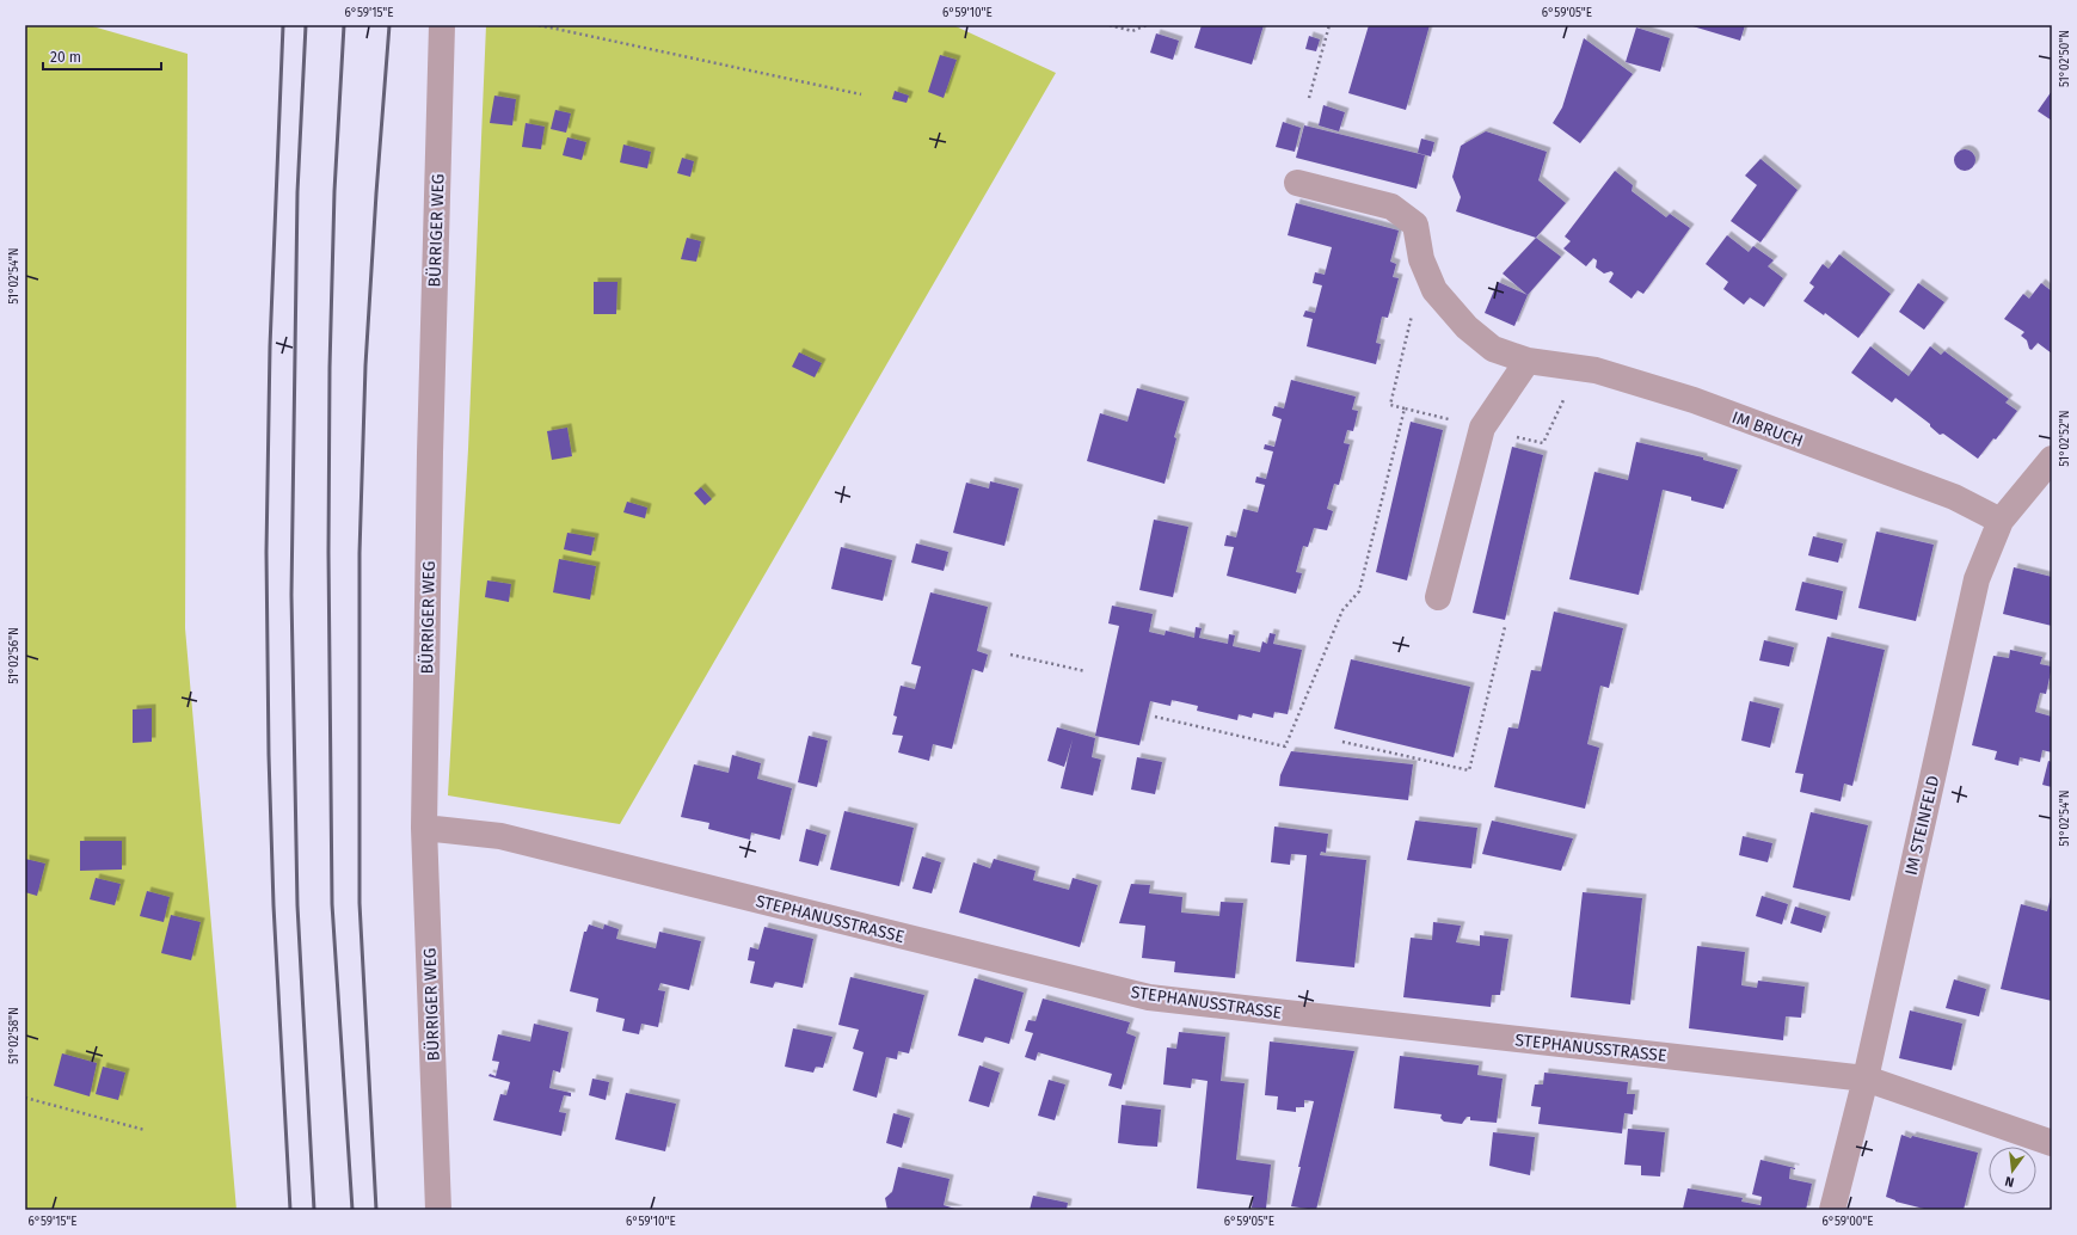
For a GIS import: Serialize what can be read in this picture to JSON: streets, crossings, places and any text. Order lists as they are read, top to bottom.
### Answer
{
  "streets": {
    "street": [
      "BÜRRIGER WEG",
      "IM BRUCH",
      "IM STEINFELD",
      "STEPHANUSSTRASSE"
    ]
  },
  "crossings": [
    ["BÜRRIGER WEG", "STEPHANUSSTRASSE"],
    ["IM BRUCH", "IM STEINFELD"],
    ["IM STEINFELD", "STEPHANUSSTRASSE"]
  ],
  "scale_bar": "20 m",
  "north": "bottom",
  "coordinates": [
    "6°59'15\"E",
    "6°59'10\"E",
    "6°59'05\"E",
    "51°02'50\"N",
    "51°02'54\"N",
    "51°02'52\"N",
    "51°02'56\"N",
    "51°02'58\"N",
    "6°59'00\"E"
  ]
}
